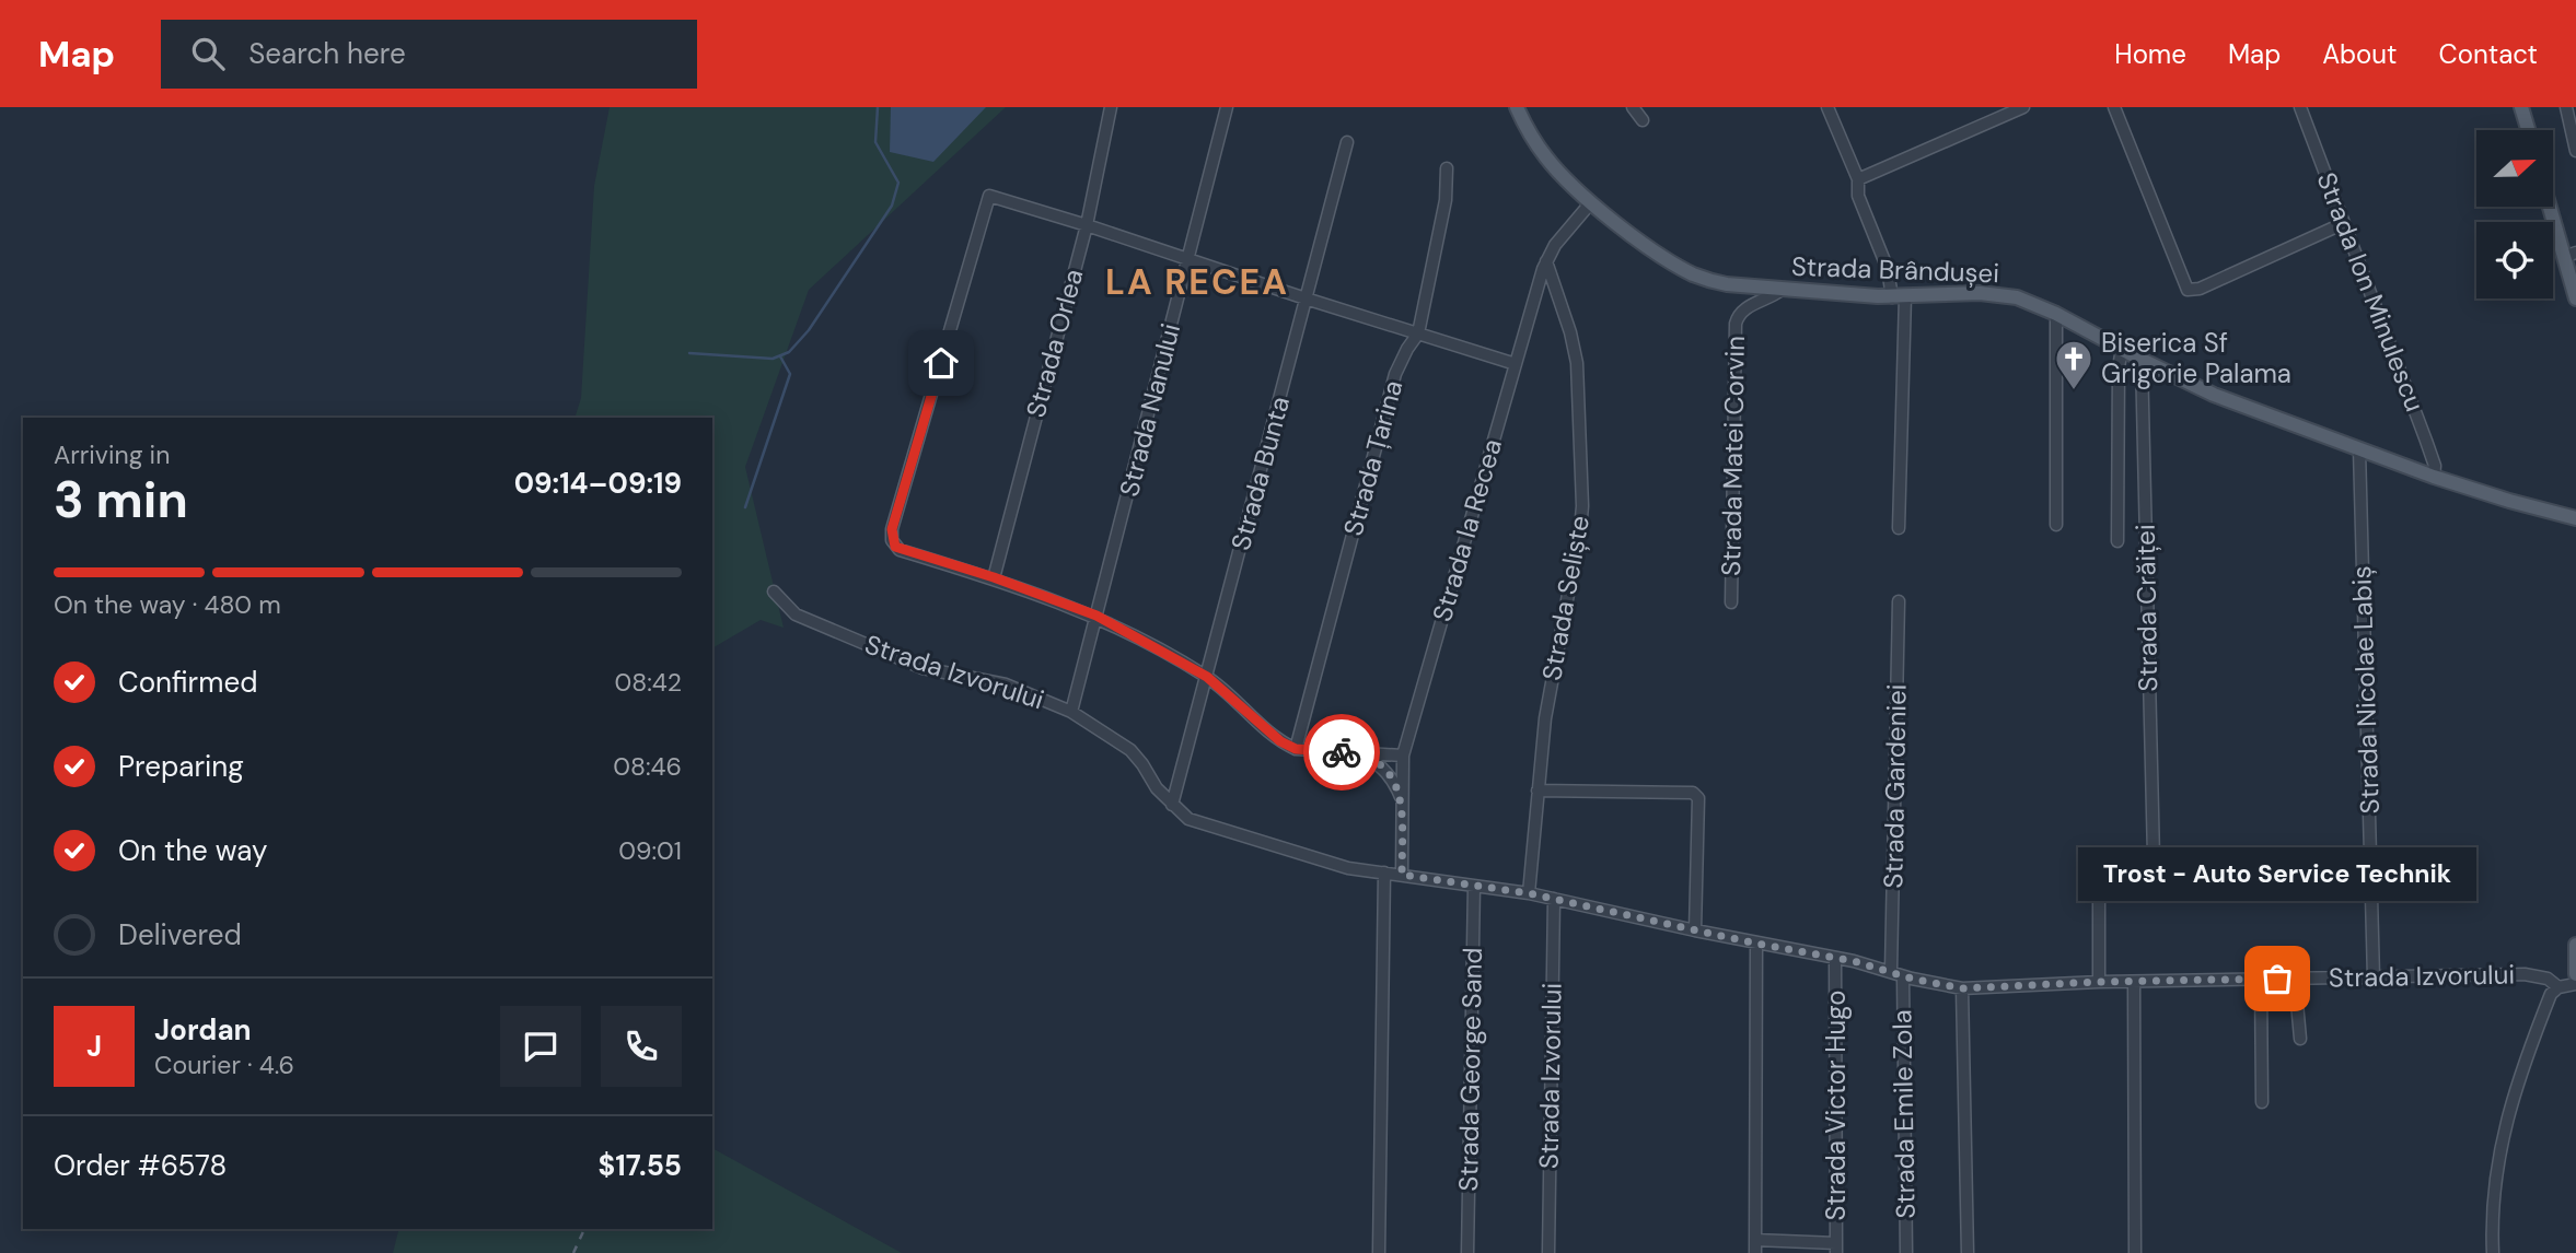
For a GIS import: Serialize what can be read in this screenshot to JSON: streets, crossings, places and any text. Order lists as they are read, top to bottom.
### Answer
{
  "streets": {
    "main road": ["Strada Brândușei"],
    "street": [
      "Strada Ion Minulescu",
      "Strada Orlea",
      "Strada Nanului",
      "Strada Matei Corvin",
      "Strada Țarina",
      "Strada Bunta",
      "Strada la Recea",
      "Strada Seliște",
      "Strada Crăiței",
      "Strada Izvorului",
      "Strada Nicolae Labiș",
      "Strada Gardeniei",
      "Strada George Sand",
      "Strada Victor Hugo",
      "Strada Emile Zola"
    ]
  },
  "crossings": [
    ["Strada Brândușei", "Strada Ion Minulescu"],
    ["Strada Brândușei", "Strada Matei Corvin"],
    ["Strada Brândușei", "Strada la Recea"],
    ["Strada Brândușei", "Strada Crăiței"],
    ["Strada Brândușei", "Strada Nicolae Labiș"],
    ["Strada Nanului", "Strada Izvorului"],
    ["Strada Bunta", "Strada Izvorului"],
    ["Strada la Recea", "Strada Seliște"],
    ["Strada la Recea", "Strada Izvorului"],
    ["Strada Seliște", "Strada Izvorului"],
    ["Strada Izvorului", "Strada Nicolae Labiș"],
    ["Strada Izvorului", "Strada Gardeniei"],
    ["Strada Izvorului", "Strada George Sand"],
    ["Strada Izvorului", "Strada Victor Hugo"],
    ["Strada Izvorului", "Strada Emile Zola"],
    ["Strada Gardeniei", "Strada Emile Zola"]
  ],
  "districts": ["LA RECEA"],
  "places": {
    "church": ["Biserica Sf Grigorie Palama"],
    "other": ["Trost - Auto Service Technik"]
  },
  "north": "right",
  "page": {
    "header": "Map",
    "search": "Search here",
    "nav": [
      "Home",
      "Map",
      "About",
      "Contact"
    ],
    "heading": ["3 min", "Arriving in", "09:14–09:19"],
    "panel": [
      "Jordan",
      "Courier · 4.6",
      "Order #6578",
      "$17.55"
    ],
    "bar": "On the way · 480 m",
    "list": [
      ["Confirmed", "08:42"],
      ["Preparing", "08:46"],
      ["On the way", "09:01"],
      "Delivered"
    ],
    "bubble": "Trost - Auto Service Technik",
    "round": "J"
  }
}
